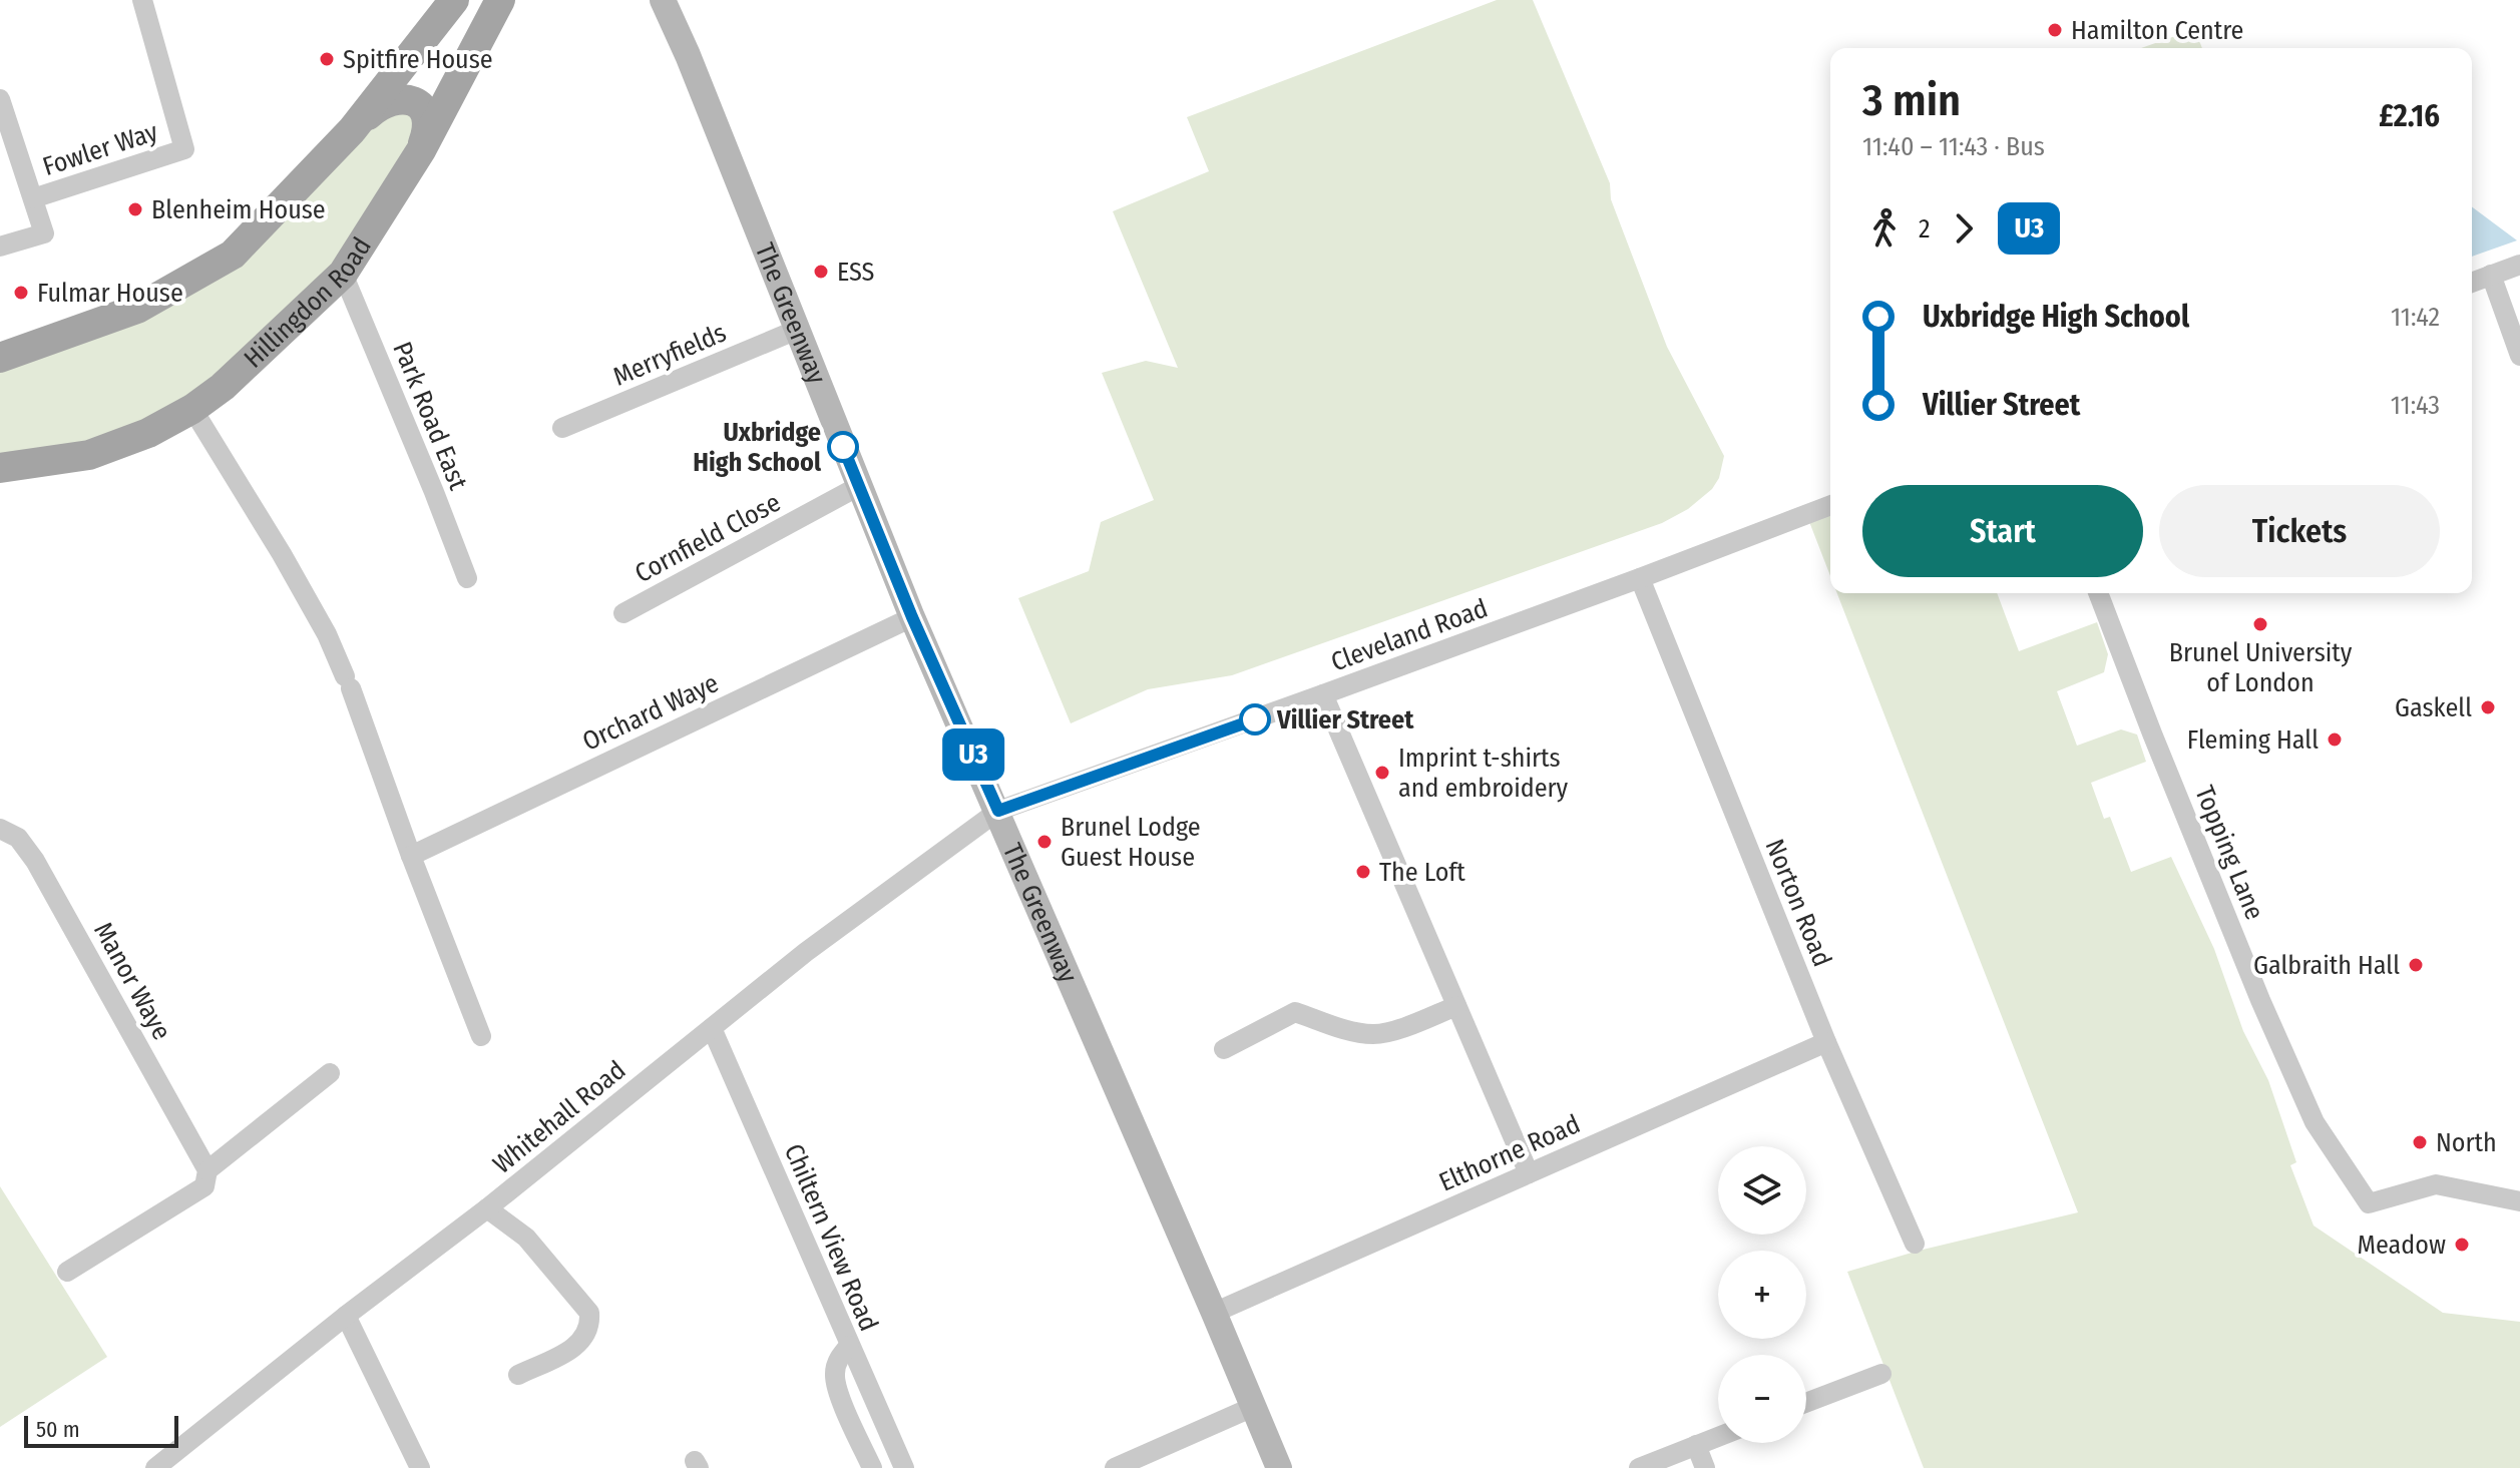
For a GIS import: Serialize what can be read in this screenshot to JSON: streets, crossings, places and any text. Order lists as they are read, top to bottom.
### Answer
{
  "streets": {
    "main road": ["Hillingdon Road"],
    "street": [
      "Fowler Way",
      "The Greenway",
      "Merryfields",
      "Park Road East",
      "Cornfield Close",
      "Cleveland Road",
      "Orchard Waye",
      "Topping Lane",
      "Norton Road",
      "Manor Waye",
      "Whitehall Road",
      "Elthorne Road",
      "Chiltern View Road"
    ]
  },
  "crossings": [
    ["Hillingdon Road", "Park Road East"],
    ["The Greenway", "Merryfields"],
    ["The Greenway", "Cornfield Close"],
    ["The Greenway", "Cleveland Road"],
    ["The Greenway", "Orchard Waye"],
    ["The Greenway", "Whitehall Road"],
    ["The Greenway", "Elthorne Road"],
    ["Cleveland Road", "Norton Road"],
    ["Cleveland Road", "Whitehall Road"],
    ["Norton Road", "Elthorne Road"],
    ["Whitehall Road", "Chiltern View Road"]
  ],
  "places": [
    "Hamilton Centre",
    "Spitfire House",
    "Blenheim House",
    "ESS",
    "Fulmar House",
    "Uxbridge High School",
    "Brunel University of London",
    "Gaskell",
    "Villier Street",
    "Fleming Hall",
    "Imprint t-shirts and embroidery",
    "Brunel Lodge Guest House",
    "The Loft",
    "Galbraith Hall",
    "North",
    "Meadow"
  ],
  "lines": ["bus line U3"],
  "scale_bar": "50 m",
  "page": {
    "on_map": "U3",
    "heading": ["3 min", "11:40 – 11:43 · Bus", "£2.16"],
    "legs": ["2", "U3"],
    "list": [
      {
        "name": "Uxbridge High School",
        "value": "11:42"
      },
      {
        "name": "Villier Street",
        "value": "11:43"
      }
    ],
    "buttons": ["Start", "Tickets"],
    "map_buttons": ["+", "−"],
    "scale": "50 m"
  }
}
